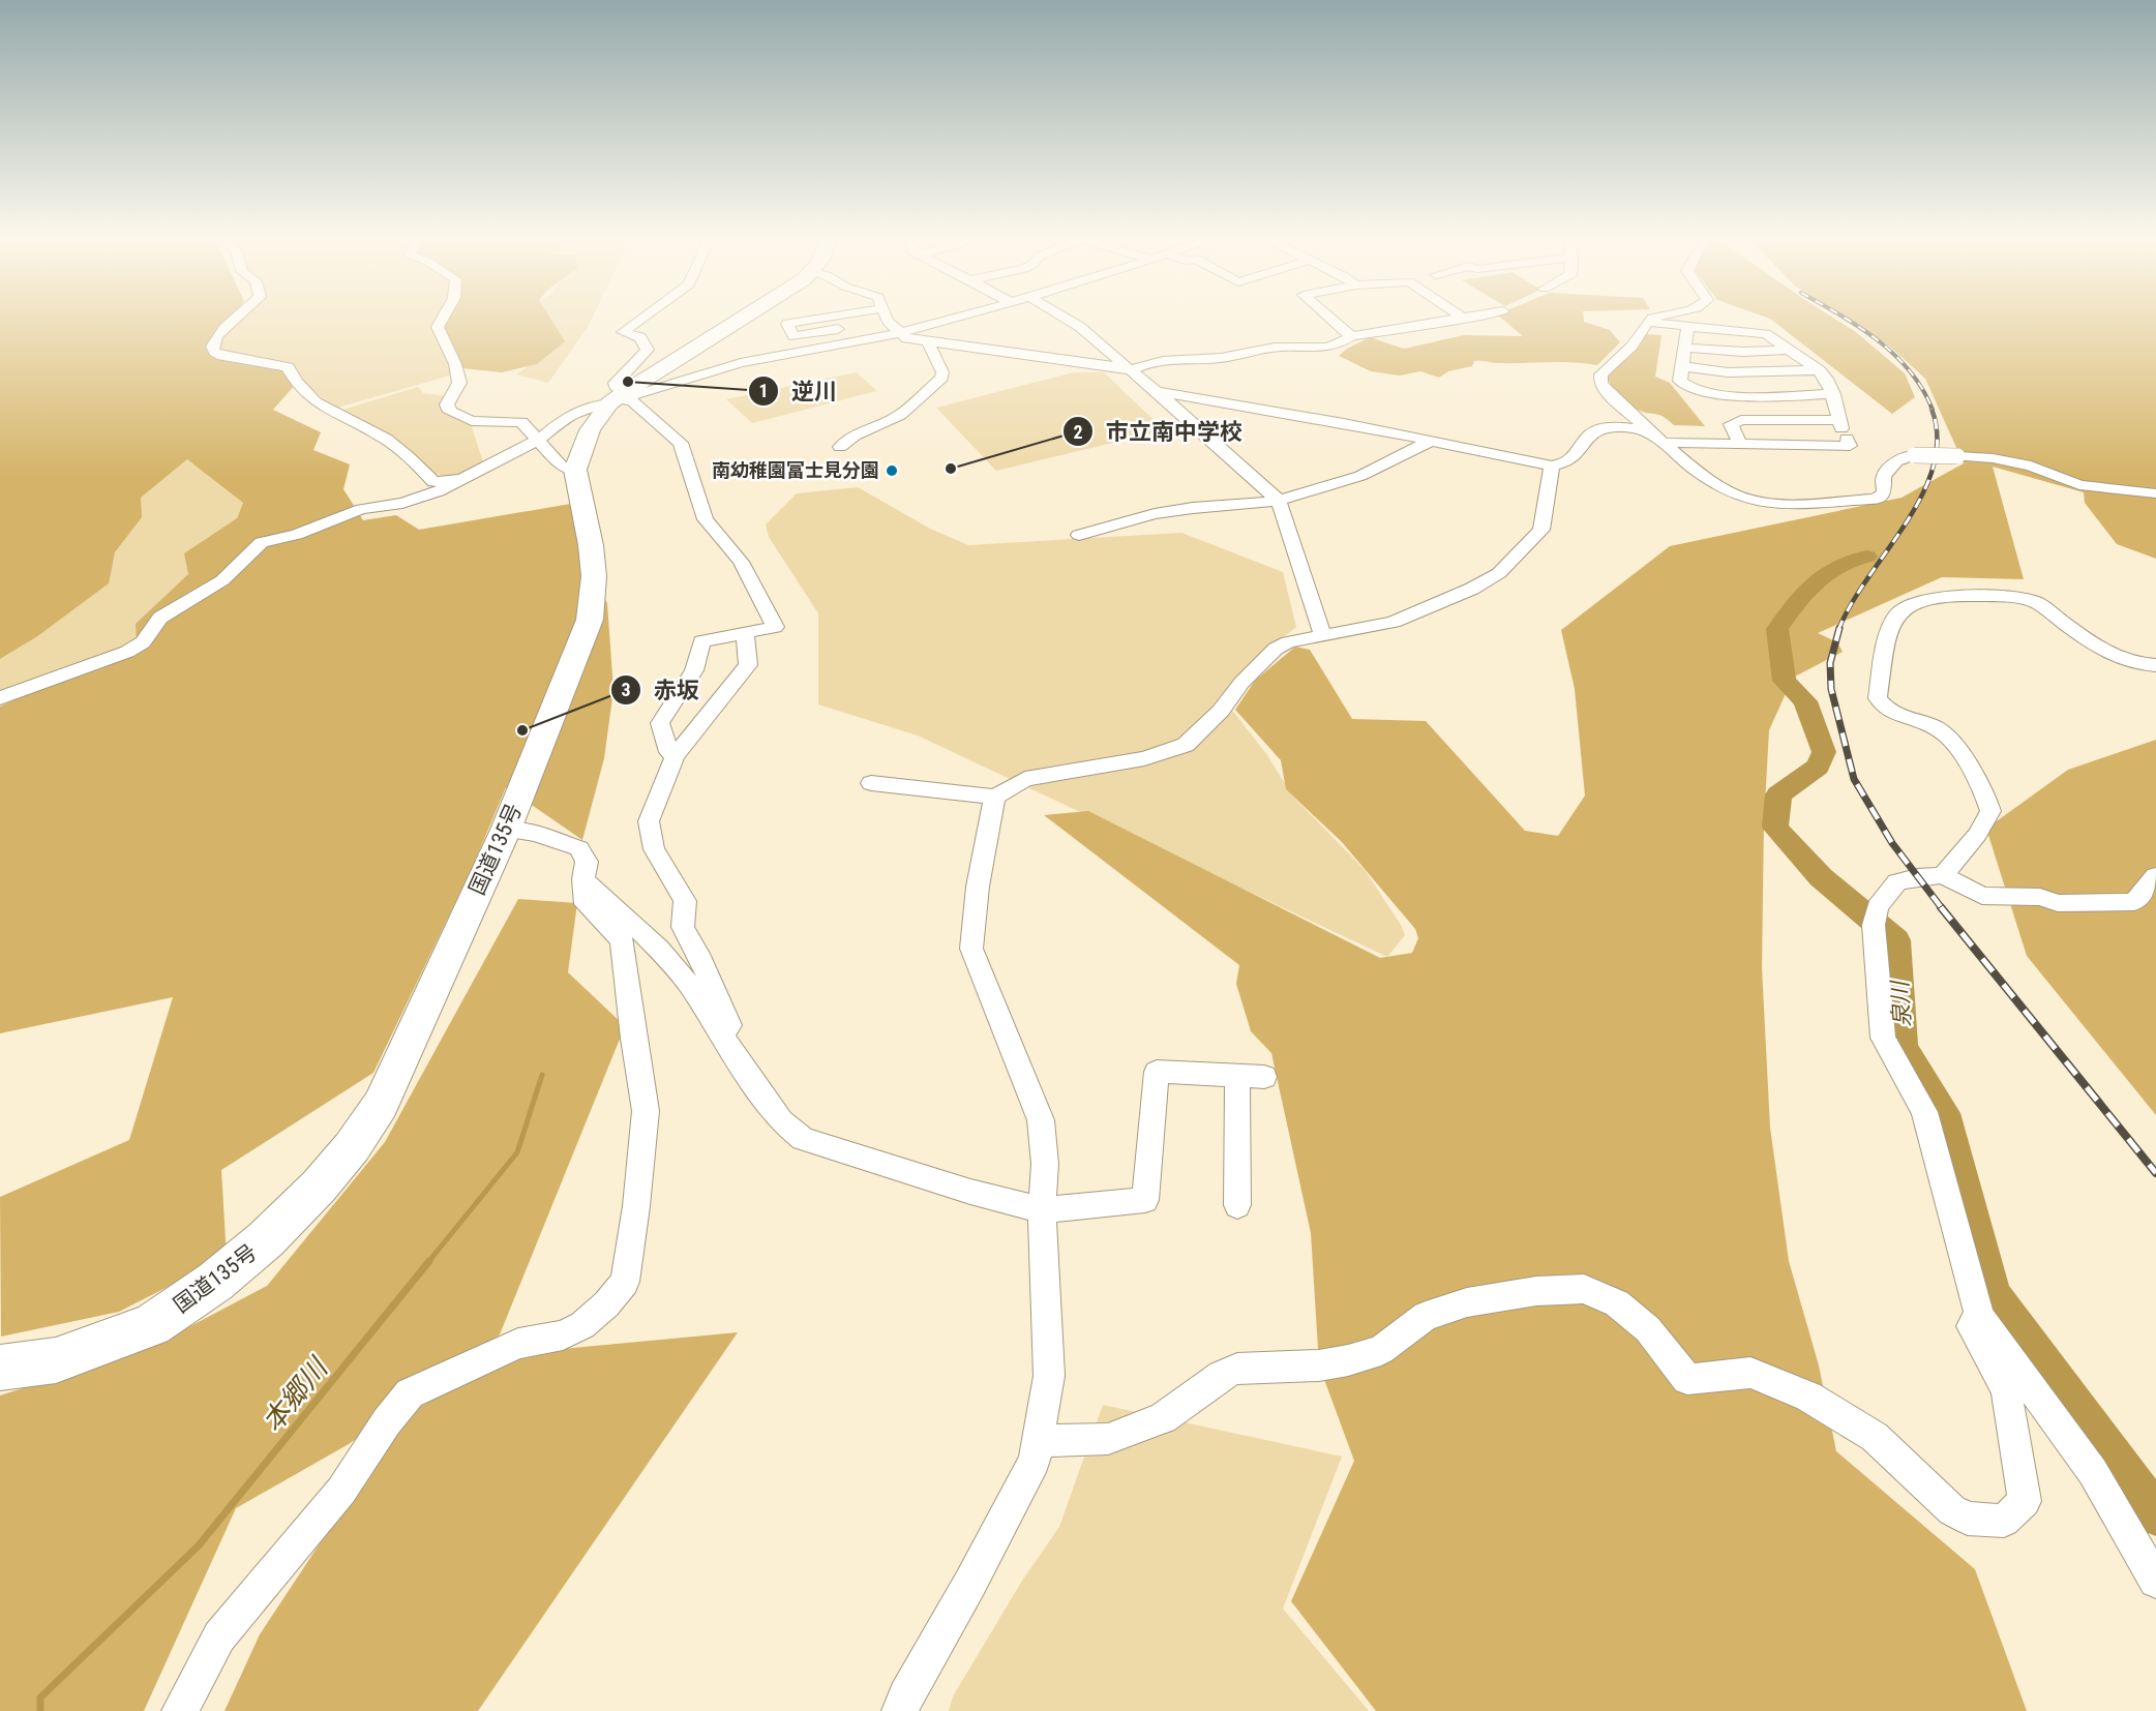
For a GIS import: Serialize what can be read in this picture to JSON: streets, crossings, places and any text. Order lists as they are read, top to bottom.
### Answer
{
  "streets": {
    "highway": ["国道135号"]
  },
  "water": ["泉川", "本郷川"],
  "places": [
    "逆川",
    "市立南中学校",
    "南幼稚園富士見分園",
    "赤坂"
  ]
}
